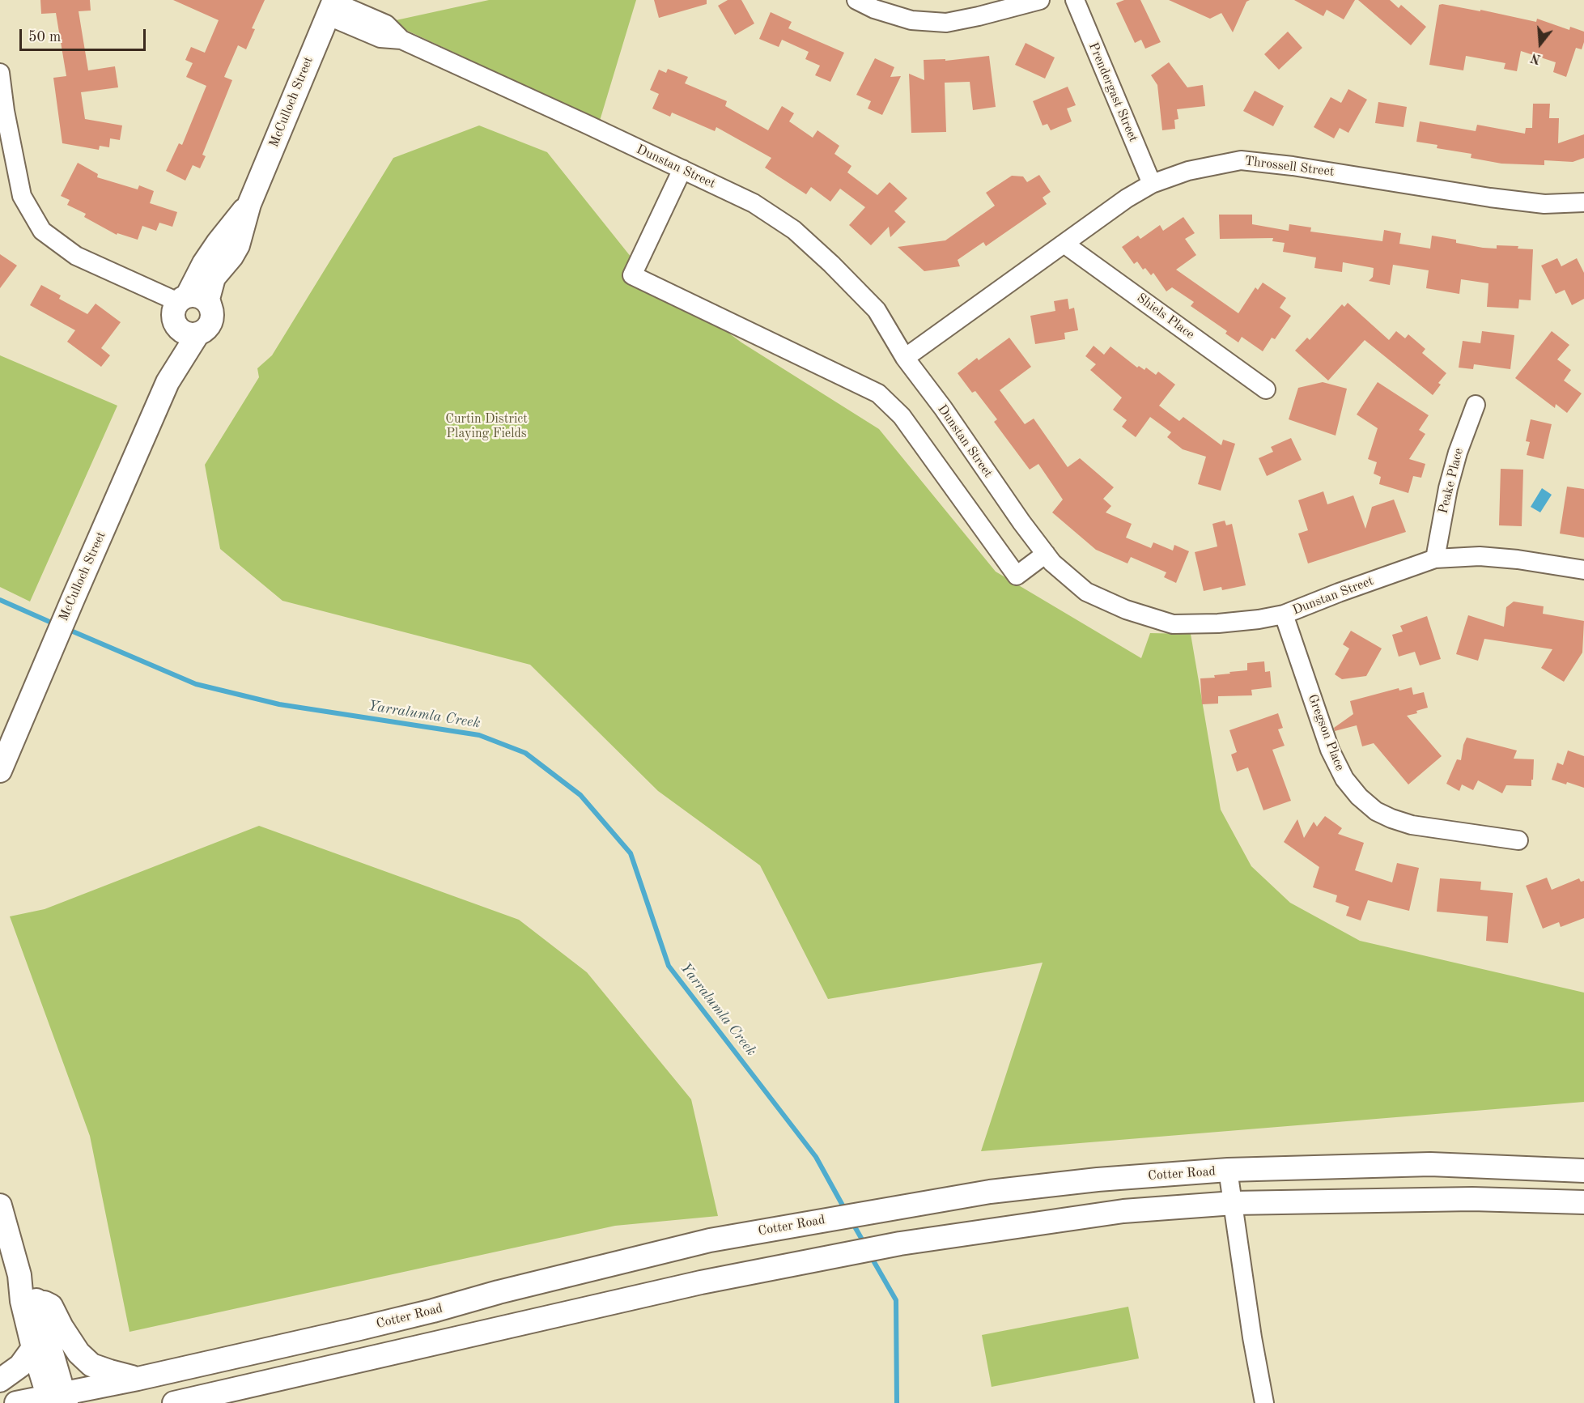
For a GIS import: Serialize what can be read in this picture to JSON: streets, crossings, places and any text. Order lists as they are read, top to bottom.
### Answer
{
  "streets": {
    "main road": ["McCulloch Street", "Cotter Road"],
    "street": [
      "Prendergast Street",
      "Dunstan Street",
      "Throssell Street",
      "Shiels Place",
      "Peake Place",
      "Gregson Place"
    ]
  },
  "crossings": [
    ["Prendergast Street", "Throssell Street"],
    ["McCulloch Street", "Dunstan Street"],
    ["Dunstan Street", "Throssell Street"],
    ["Dunstan Street", "Peake Place"],
    ["Dunstan Street", "Gregson Place"],
    ["Throssell Street", "Shiels Place"]
  ],
  "water": ["Yarralumla Creek"],
  "parks": ["Curtin District Playing Fields"],
  "scale_bar": "50 m",
  "north": "bottom"
}
